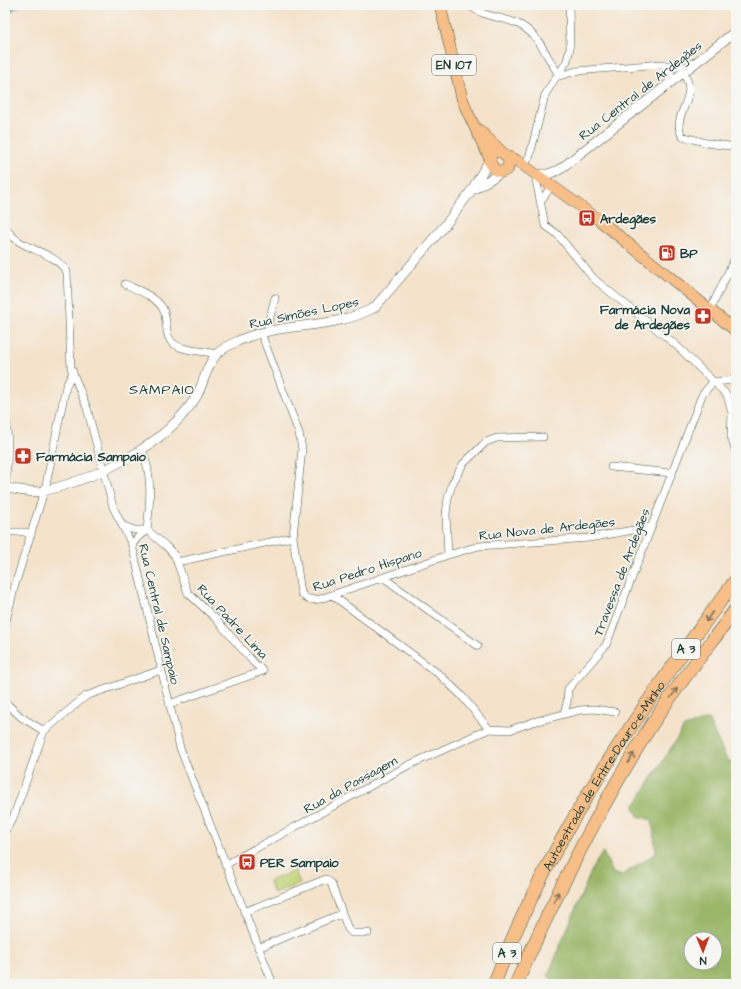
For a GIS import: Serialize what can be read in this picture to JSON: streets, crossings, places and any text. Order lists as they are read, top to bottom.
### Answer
{
  "streets": {
    "highway": ["A 3", "Autoestrada de Entre-Douro-e-Minho"],
    "main road": ["EN 107"],
    "street": [
      "Rua Central de Ardegães",
      "Rua Simões Lopes",
      "Rua Nova de Ardegães",
      "Rua Pedro Hispano",
      "Travessa de Ardegães",
      "Rua Central de Sampaio",
      "Rua Padre Lima",
      "Rua da Passagem"
    ]
  },
  "crossings": [
    ["EN 107", "Rua Central de Ardegães"],
    ["EN 107", "Rua Simões Lopes"],
    ["Rua Simões Lopes", "Rua Pedro Hispano"],
    ["Rua Nova de Ardegães", "Rua Pedro Hispano"],
    ["Rua Nova de Ardegães", "Travessa de Ardegães"],
    ["Rua Central de Sampaio", "Rua Padre Lima"],
    ["Rua Central de Sampaio", "Rua da Passagem"]
  ],
  "districts": ["SAMPAIO"],
  "places": {
    "bus stop": ["Ardegães", "PER Sampaio"],
    "fuel station": ["BP"],
    "pharmacy": ["Farmácia Nova de Ardegães", "Farmácia Sampaio"]
  },
  "north": "bottom"
}
